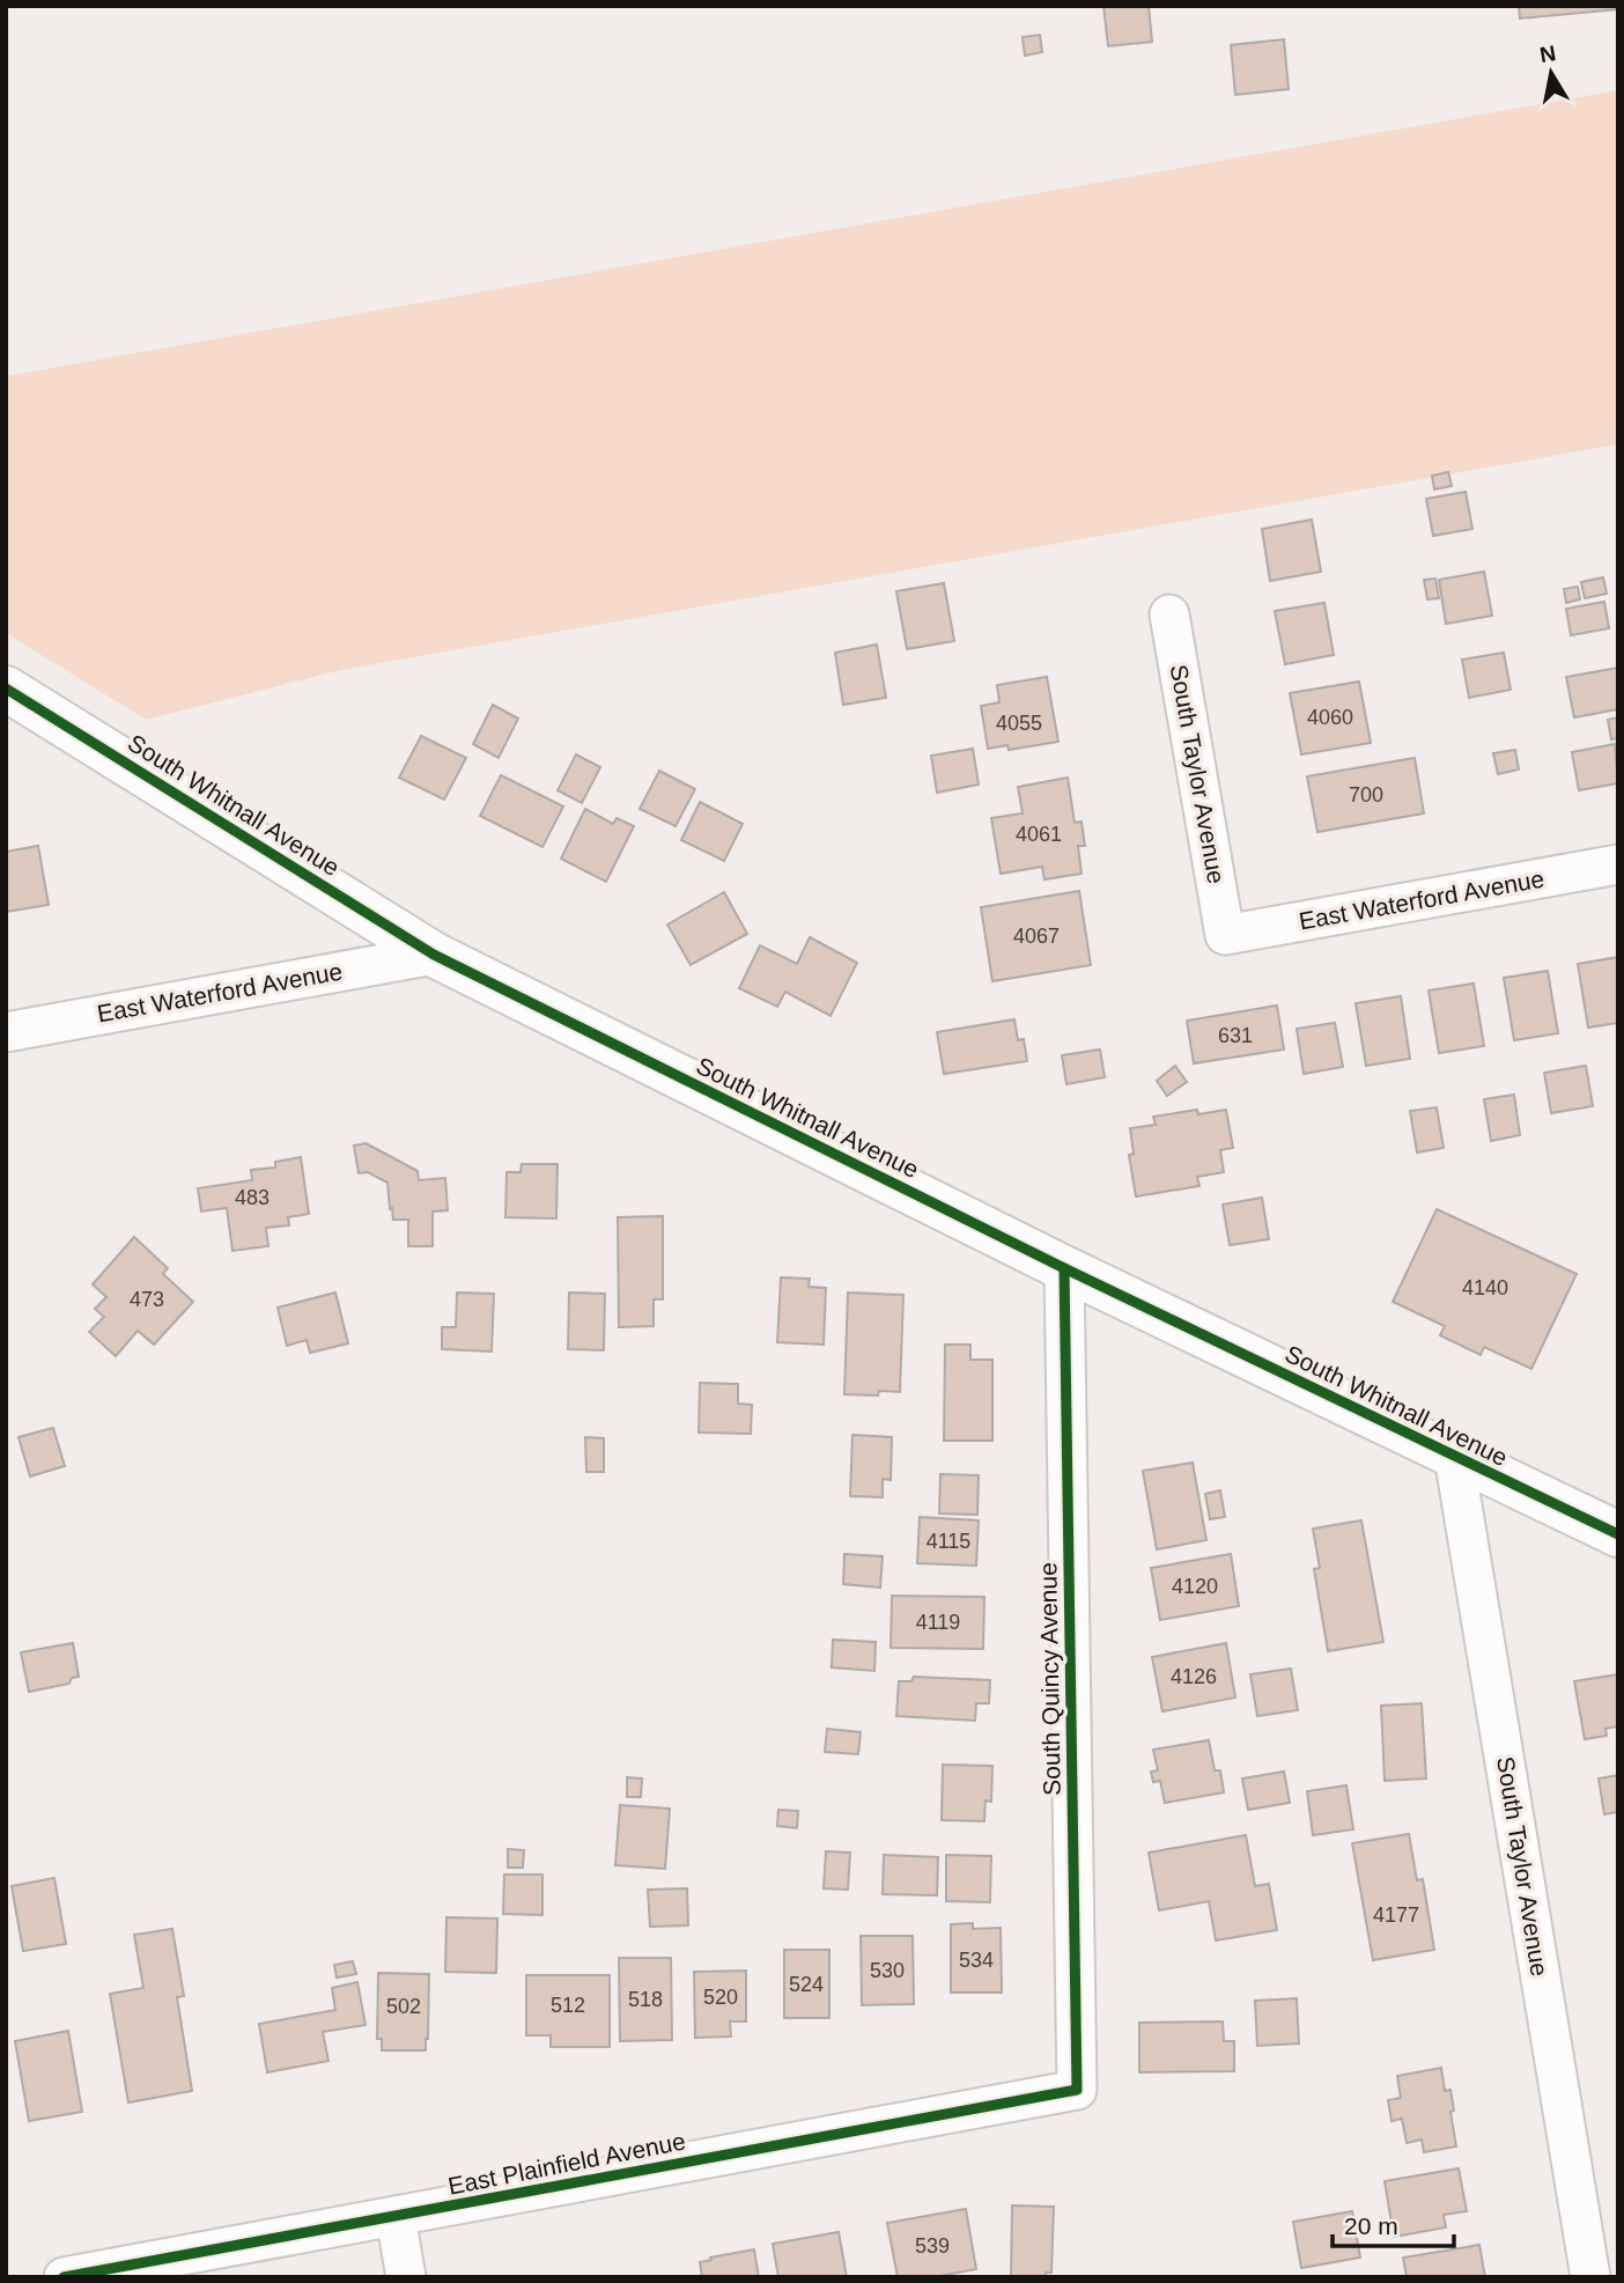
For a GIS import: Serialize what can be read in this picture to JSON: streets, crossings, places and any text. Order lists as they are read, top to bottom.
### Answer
{
  "streets": {
    "street": [
      "South Taylor Avenue",
      "South Whitnall Avenue",
      "East Waterford Avenue",
      "South Quincy Avenue",
      "East Plainfield Avenue"
    ]
  },
  "crossings": [
    ["South Taylor Avenue", "South Whitnall Avenue"],
    ["South Taylor Avenue", "East Waterford Avenue"],
    ["South Whitnall Avenue", "East Waterford Avenue"],
    ["South Whitnall Avenue", "South Quincy Avenue"],
    ["South Quincy Avenue", "East Plainfield Avenue"]
  ],
  "house_numbers": [
    "4060",
    "4055",
    "700",
    "4061",
    "4067",
    "631",
    "483",
    "4140",
    "473",
    "4115",
    "4120",
    "4119",
    "4126",
    "4177",
    "534",
    "530",
    "524",
    "520",
    "518",
    "512",
    "502",
    "539"
  ],
  "scale_bar": "20 m",
  "north": "top"
}
